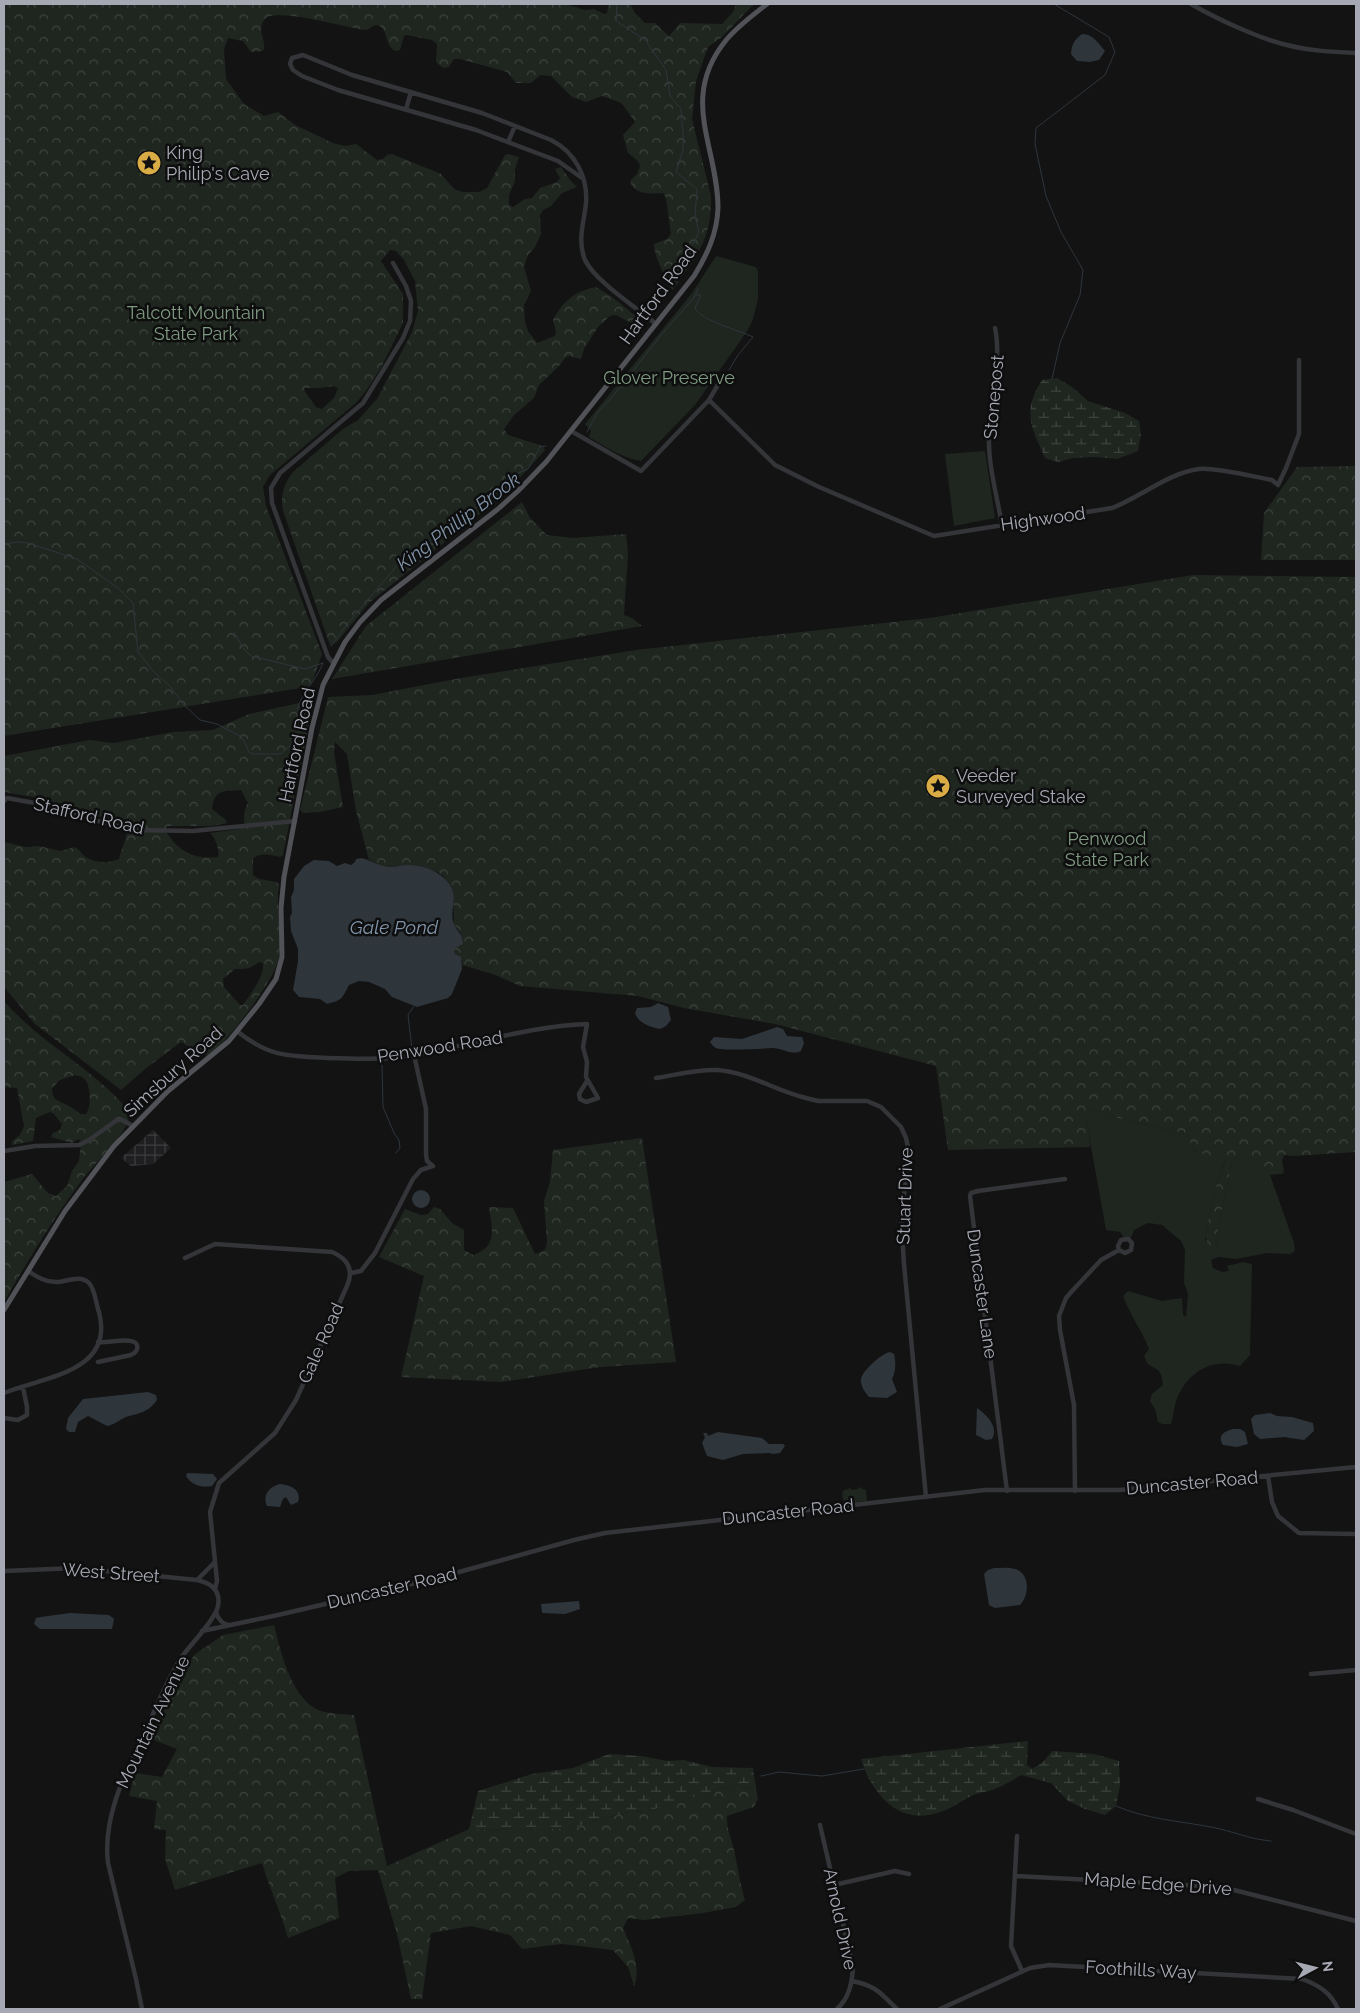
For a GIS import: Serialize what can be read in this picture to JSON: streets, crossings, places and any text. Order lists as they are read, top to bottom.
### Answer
{
  "streets": {
    "main road": ["Hartford Road", "Simsbury Road"],
    "street": [
      "Stonepost",
      "Highwood",
      "Stafford Road",
      "Penwood Road",
      "Stuart Drive",
      "Duncaster Lane",
      "Gale Road",
      "Duncaster Road",
      "West Street",
      "Mountain Avenue",
      "Maple Edge Drive",
      "Arnold Drive",
      "Foothills Way"
    ]
  },
  "crossings": [
    ["Hartford Road", "Stafford Road"],
    ["Hartford Road", "Simsbury Road"],
    ["Stonepost", "Highwood"],
    ["Penwood Road", "Simsbury Road"],
    ["Stuart Drive", "Duncaster Road"],
    ["Duncaster Lane", "Duncaster Road"],
    ["Gale Road", "West Street"],
    ["Duncaster Road", "Mountain Avenue"]
  ],
  "water": ["King Phillip Brook", "Gale Pond"],
  "parks": ["Talcott Mountain State Park", "Glover Preserve", "Penwood State Park"],
  "places": {
    "place": ["King Philip's Cave", "Veeder Surveyed Stake"]
  },
  "north": "right"
}
